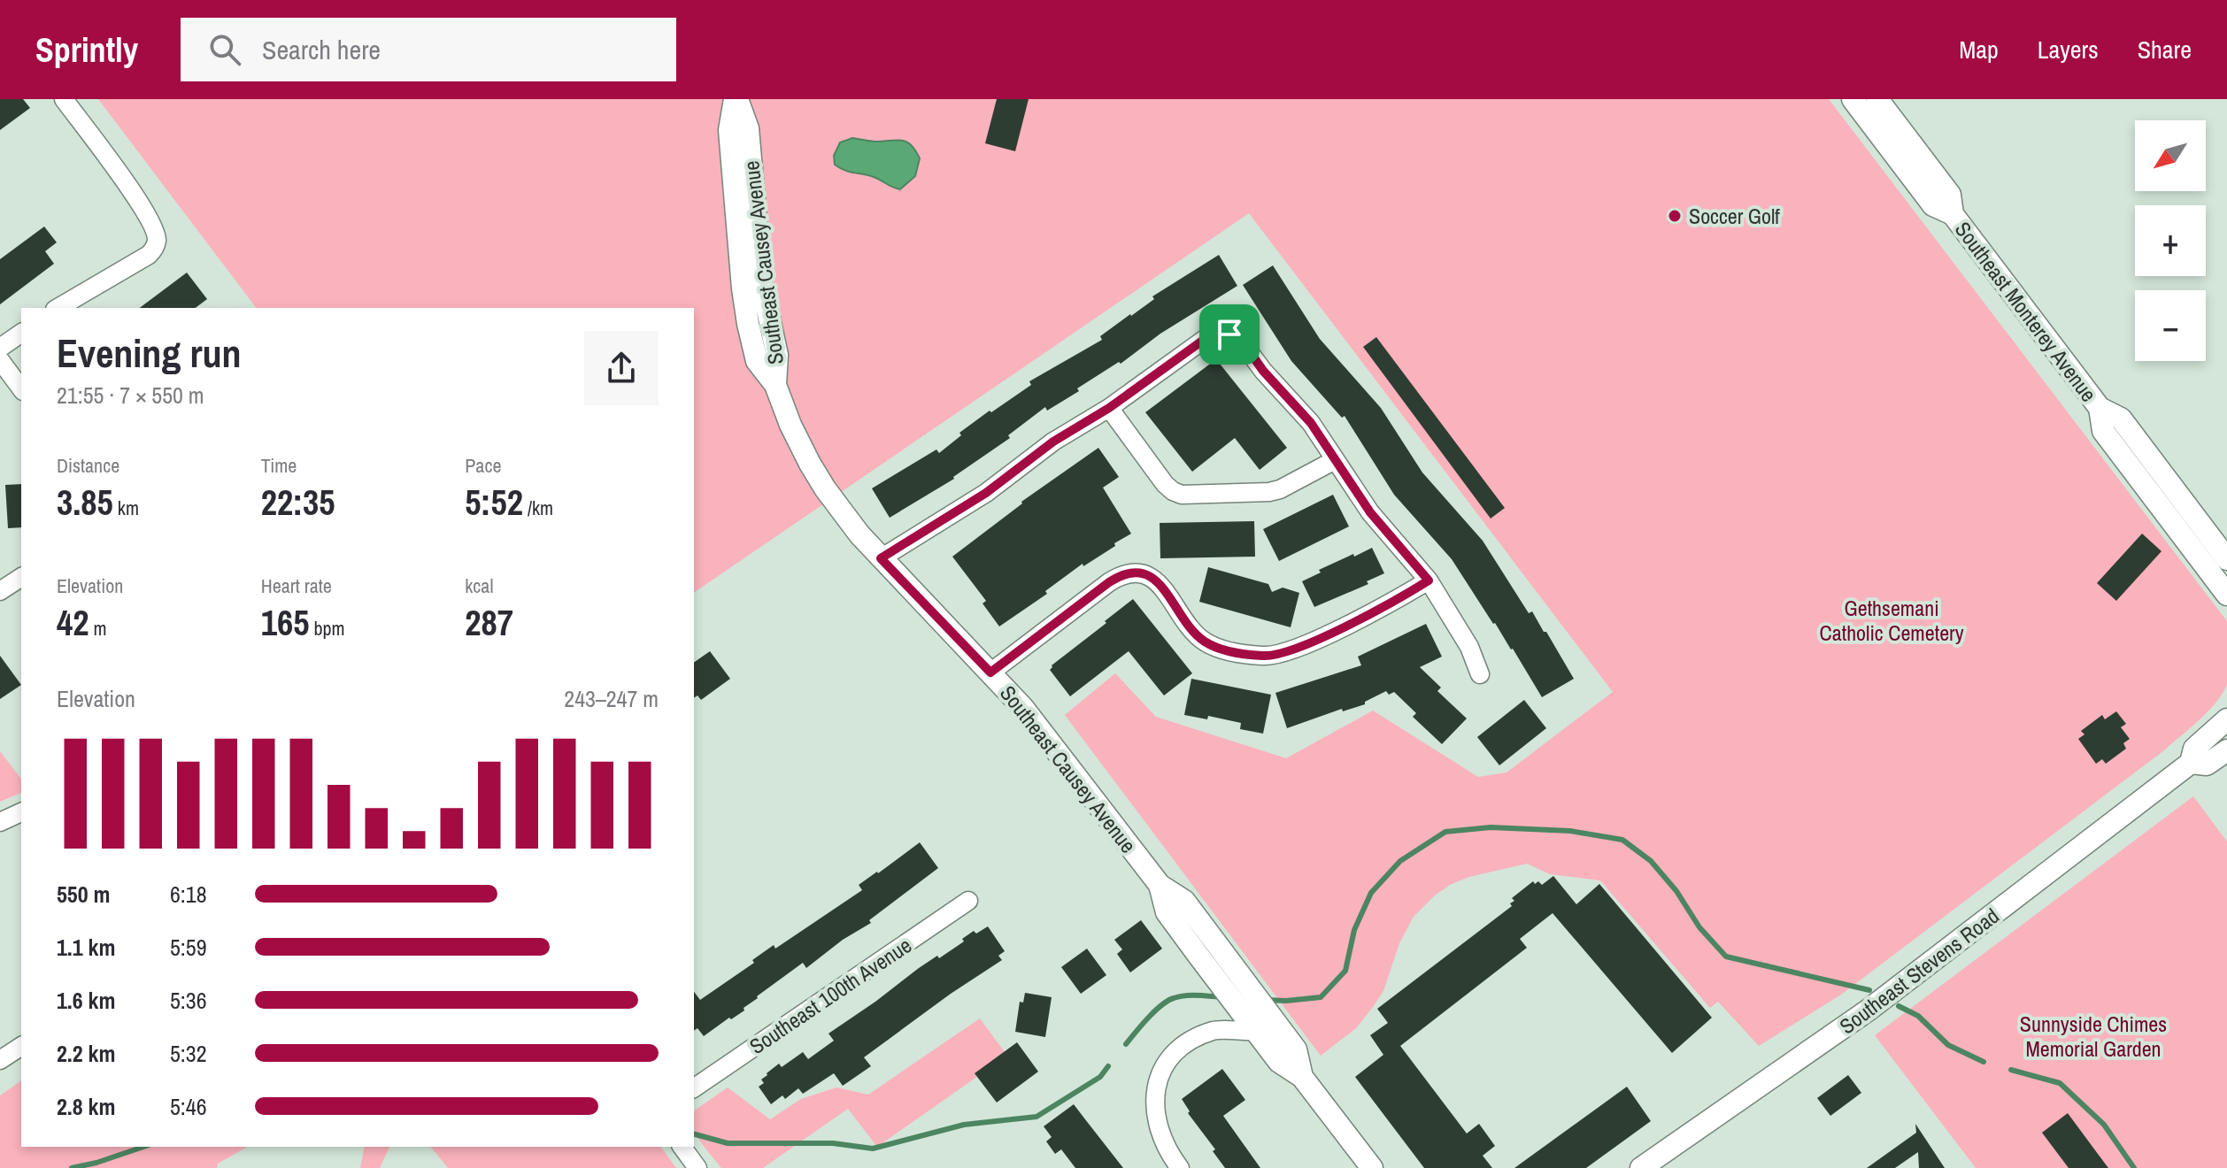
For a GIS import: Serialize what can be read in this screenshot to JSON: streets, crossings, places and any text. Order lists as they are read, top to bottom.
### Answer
{
  "streets": {
    "street": [
      "Southeast Causey Avenue",
      "Southeast Monterey Avenue",
      "Southeast Stevens Road",
      "Southeast 100th Avenue"
    ]
  },
  "parks": ["Gethsemani Catholic Cemetery", "Sunnyside Chimes Memorial Garden"],
  "places": ["Soccer Golf"],
  "north": "bottom left",
  "page": {
    "header": "Sprintly",
    "search": "Search here",
    "nav": ["Map", "Layers", "Share"],
    "map_buttons": ["+", "−"],
    "heading": ["Evening run", "21:55 · 7 × 550 m"],
    "stats": [
      ["Distance", "3.85 km"],
      ["Time", "22:35"],
      ["Pace", "5:52 /km"],
      ["Elevation", "42 m"],
      ["Heart rate", "165 bpm"],
      ["kcal", "287"]
    ],
    "chart": ["Elevation", "243–247 m"],
    "list": [
      {
        "name": "550 m",
        "note": "6:18"
      },
      {
        "name": "1.1 km",
        "note": "5:59"
      },
      {
        "name": "1.6 km",
        "note": "5:36"
      },
      {
        "name": "2.2 km",
        "note": "5:32"
      },
      {
        "name": "2.8 km",
        "note": "5:46"
      }
    ]
  }
}
